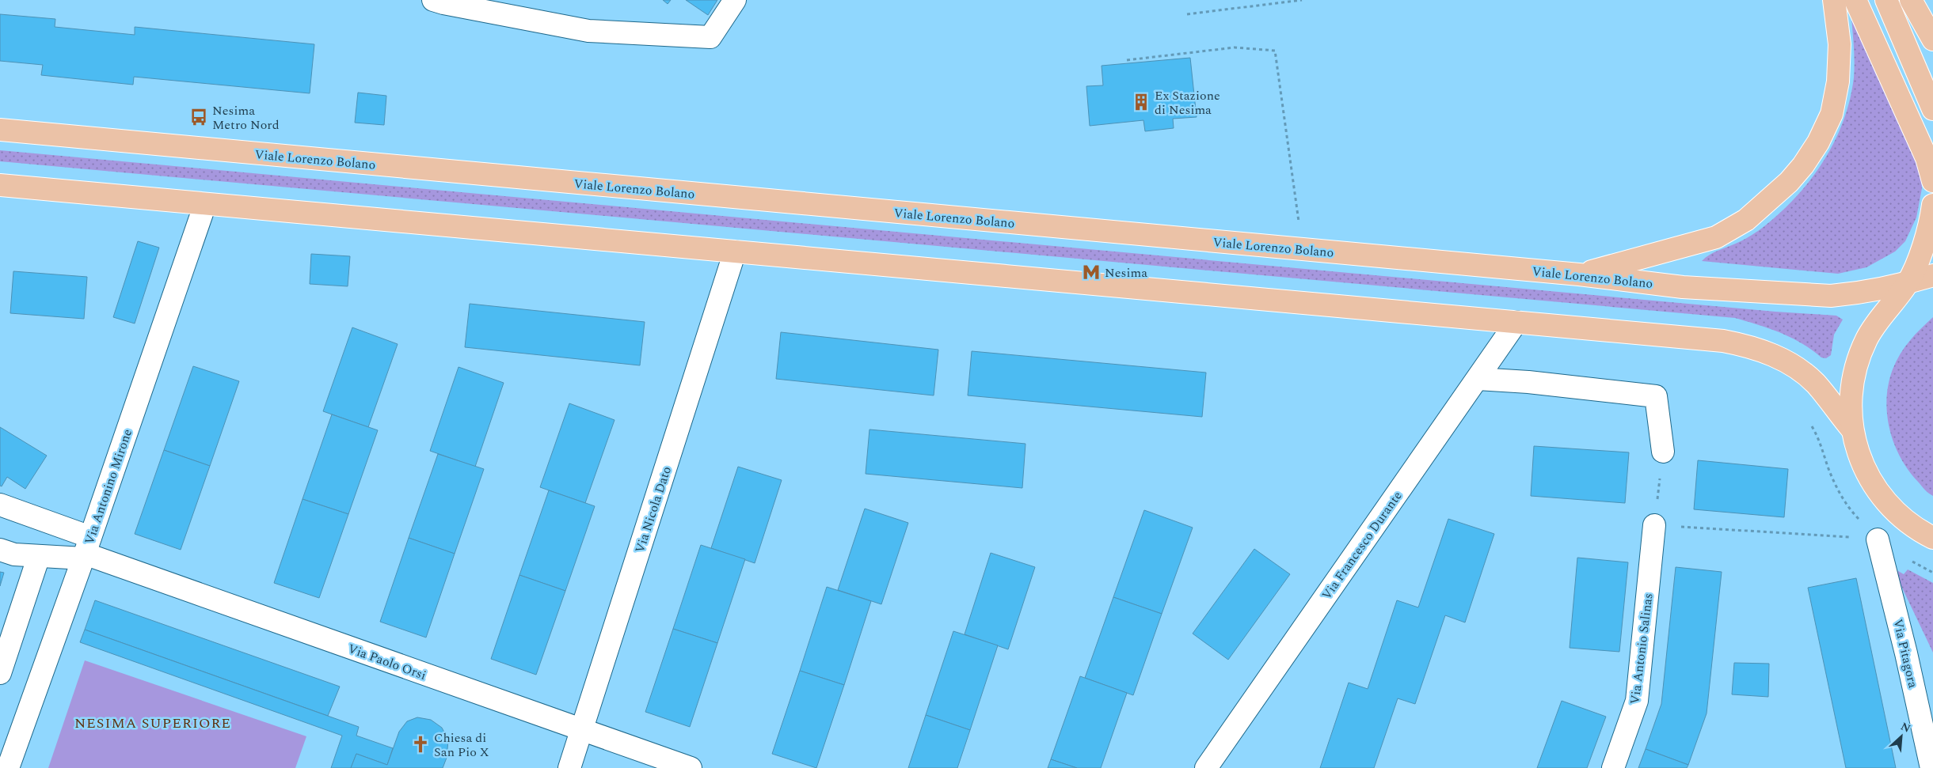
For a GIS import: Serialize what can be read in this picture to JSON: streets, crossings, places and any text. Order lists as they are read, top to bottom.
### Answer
{
  "streets": {
    "main road": ["Viale Lorenzo Bolano"],
    "street": [
      "Via Antonino Mirone",
      "Via Nicola Dato",
      "Via Francesco Durante",
      "Via Antonio Salinas",
      "Via Pitagora",
      "Via Paolo Orsi"
    ]
  },
  "crossings": [
    ["Via Antonino Mirone", "Via Paolo Orsi"],
    ["Via Nicola Dato", "Via Paolo Orsi"]
  ],
  "districts": ["NESIMA SUPERIORE"],
  "places": {
    "building": ["Ex Stazione di Nesima"],
    "bus stop": ["Nesima Metro Nord"],
    "metro station": ["Nesima"],
    "church": ["Chiesa di San Pio X"]
  },
  "north": "top right"
}
